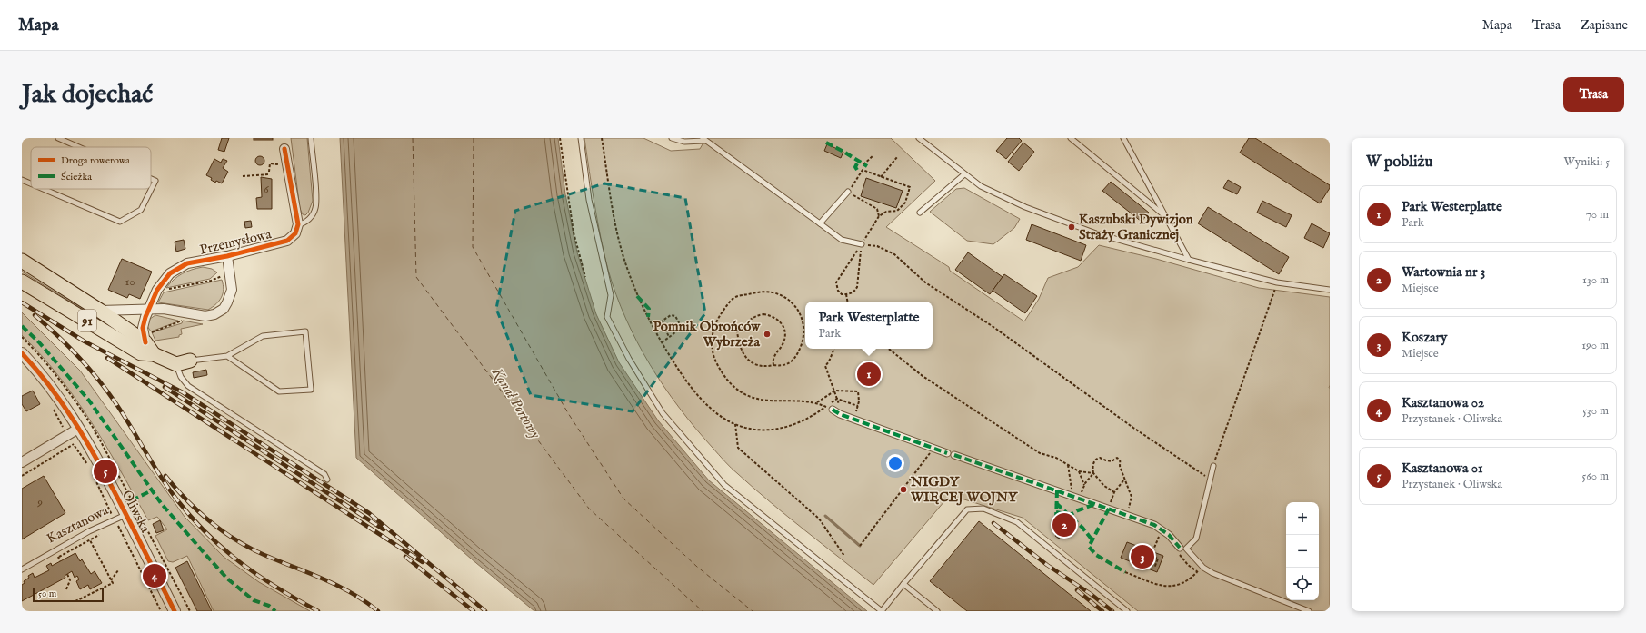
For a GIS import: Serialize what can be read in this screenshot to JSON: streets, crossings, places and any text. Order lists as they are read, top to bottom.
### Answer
{
  "streets": {
    "main road": ["Przemysłowa", "91"],
    "street": ["Oliwska"],
    "lane": ["Kasztanowa"]
  },
  "crossings": [
    ["Przemysłowa", "91"],
    ["Oliwska", "Kasztanowa"]
  ],
  "water": ["Kanał Portowy"],
  "places": ["Kaszubski Dywizjon Straży Granicznej", "Pomnik Obrońców Wybrzeża", "NIGDY WIĘCEJ WOJNY"],
  "house_numbers": ["6", "10", "9"],
  "legend": ["Droga rowerowa", "Ścieżka"],
  "scale_bar": "50 m",
  "page": {
    "header": "Mapa",
    "nav": ["Mapa", "Trasa", "Zapisane"],
    "buttons": "Trasa",
    "title": "Jak dojechać",
    "heading": ["W pobliżu", "Wyniki: 5"],
    "list": [
      {
        "mark": "1",
        "name": "Park Westerplatte",
        "note": "Park",
        "value": "70 m"
      },
      {
        "mark": "2",
        "name": "Wartownia nr 3",
        "note": "Miejsce",
        "value": "130 m"
      },
      {
        "mark": "3",
        "name": "Koszary",
        "note": "Miejsce",
        "value": "190 m"
      },
      {
        "mark": "4",
        "name": "Kasztanowa 02",
        "note": "Przystanek · Oliwska",
        "value": "530 m"
      },
      {
        "mark": "5",
        "name": "Kasztanowa 01",
        "note": "Przystanek · Oliwska",
        "value": "560 m"
      }
    ],
    "popup": ["Park Westerplatte", "Park"],
    "pins": [
      "1",
      "5",
      "2",
      "3",
      "4"
    ],
    "map_buttons": ["+", "−"],
    "scale": "50 m"
  }
}
